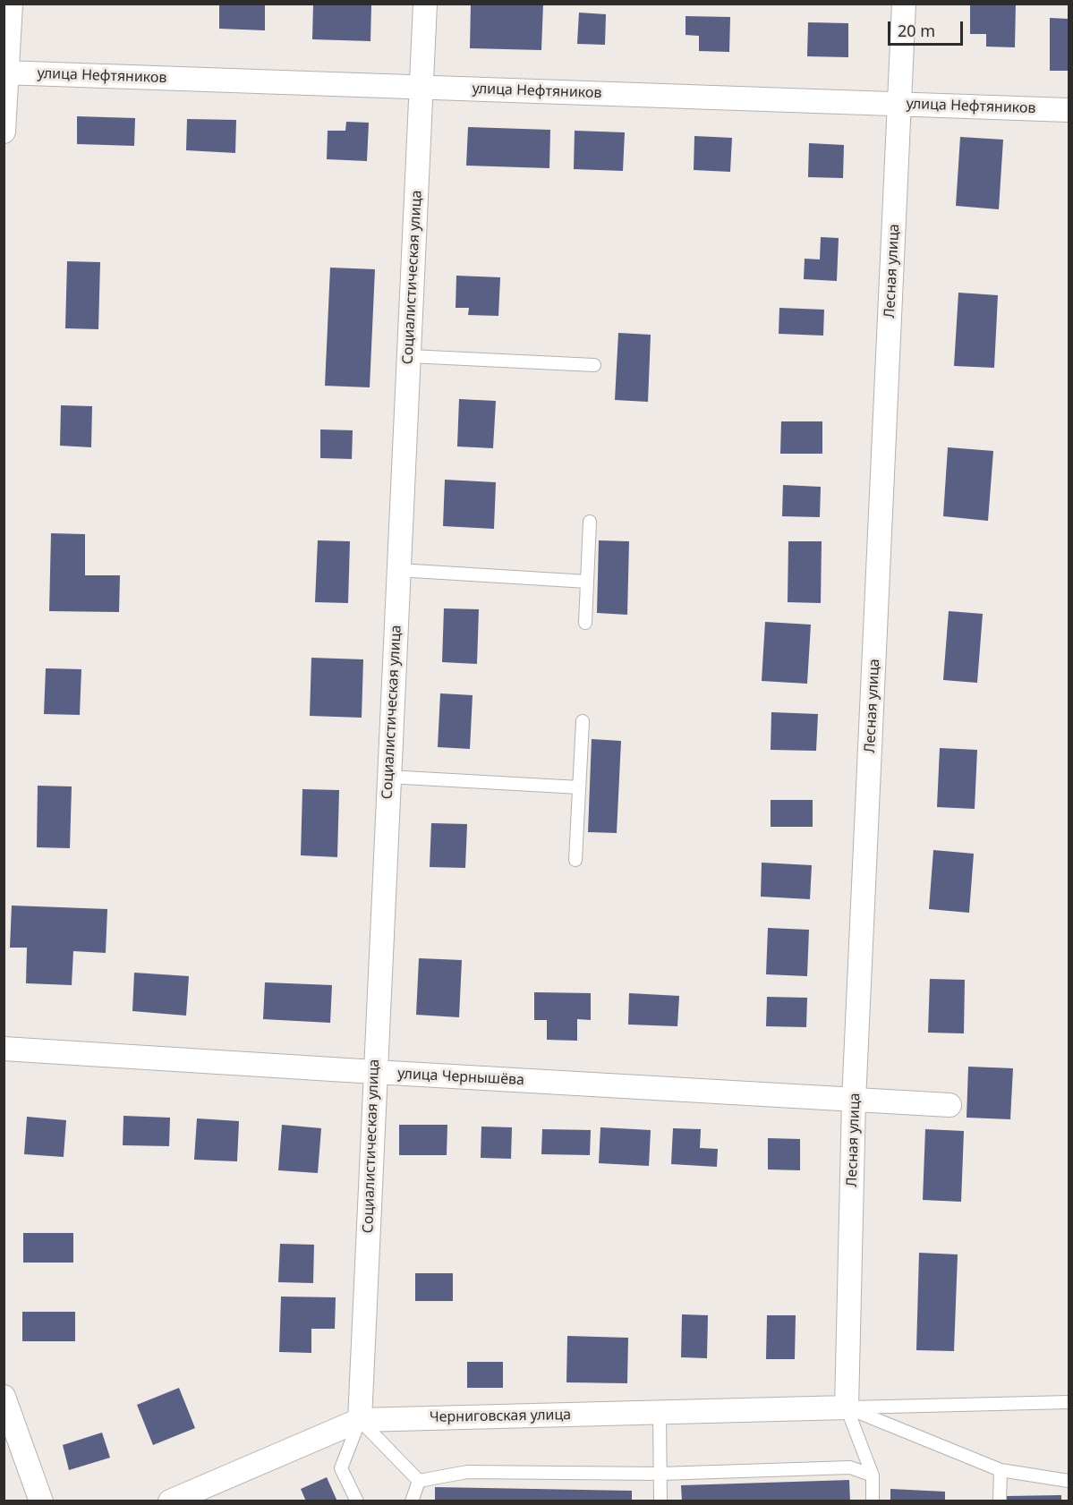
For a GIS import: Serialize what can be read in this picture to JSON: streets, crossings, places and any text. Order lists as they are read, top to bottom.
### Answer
{
  "streets": {
    "street": [
      "улица Нефтяников",
      "Лесная улица",
      "Социалистическая улица",
      "улица Чернышёва",
      "Черниговская улица"
    ]
  },
  "crossings": [
    ["улица Нефтяников", "Лесная улица"],
    ["улица Нефтяников", "Социалистическая улица"],
    ["Лесная улица", "улица Чернышёва"],
    ["Лесная улица", "Черниговская улица"],
    ["Социалистическая улица", "улица Чернышёва"],
    ["Социалистическая улица", "Черниговская улица"]
  ],
  "scale_bar": "20 m"
}
